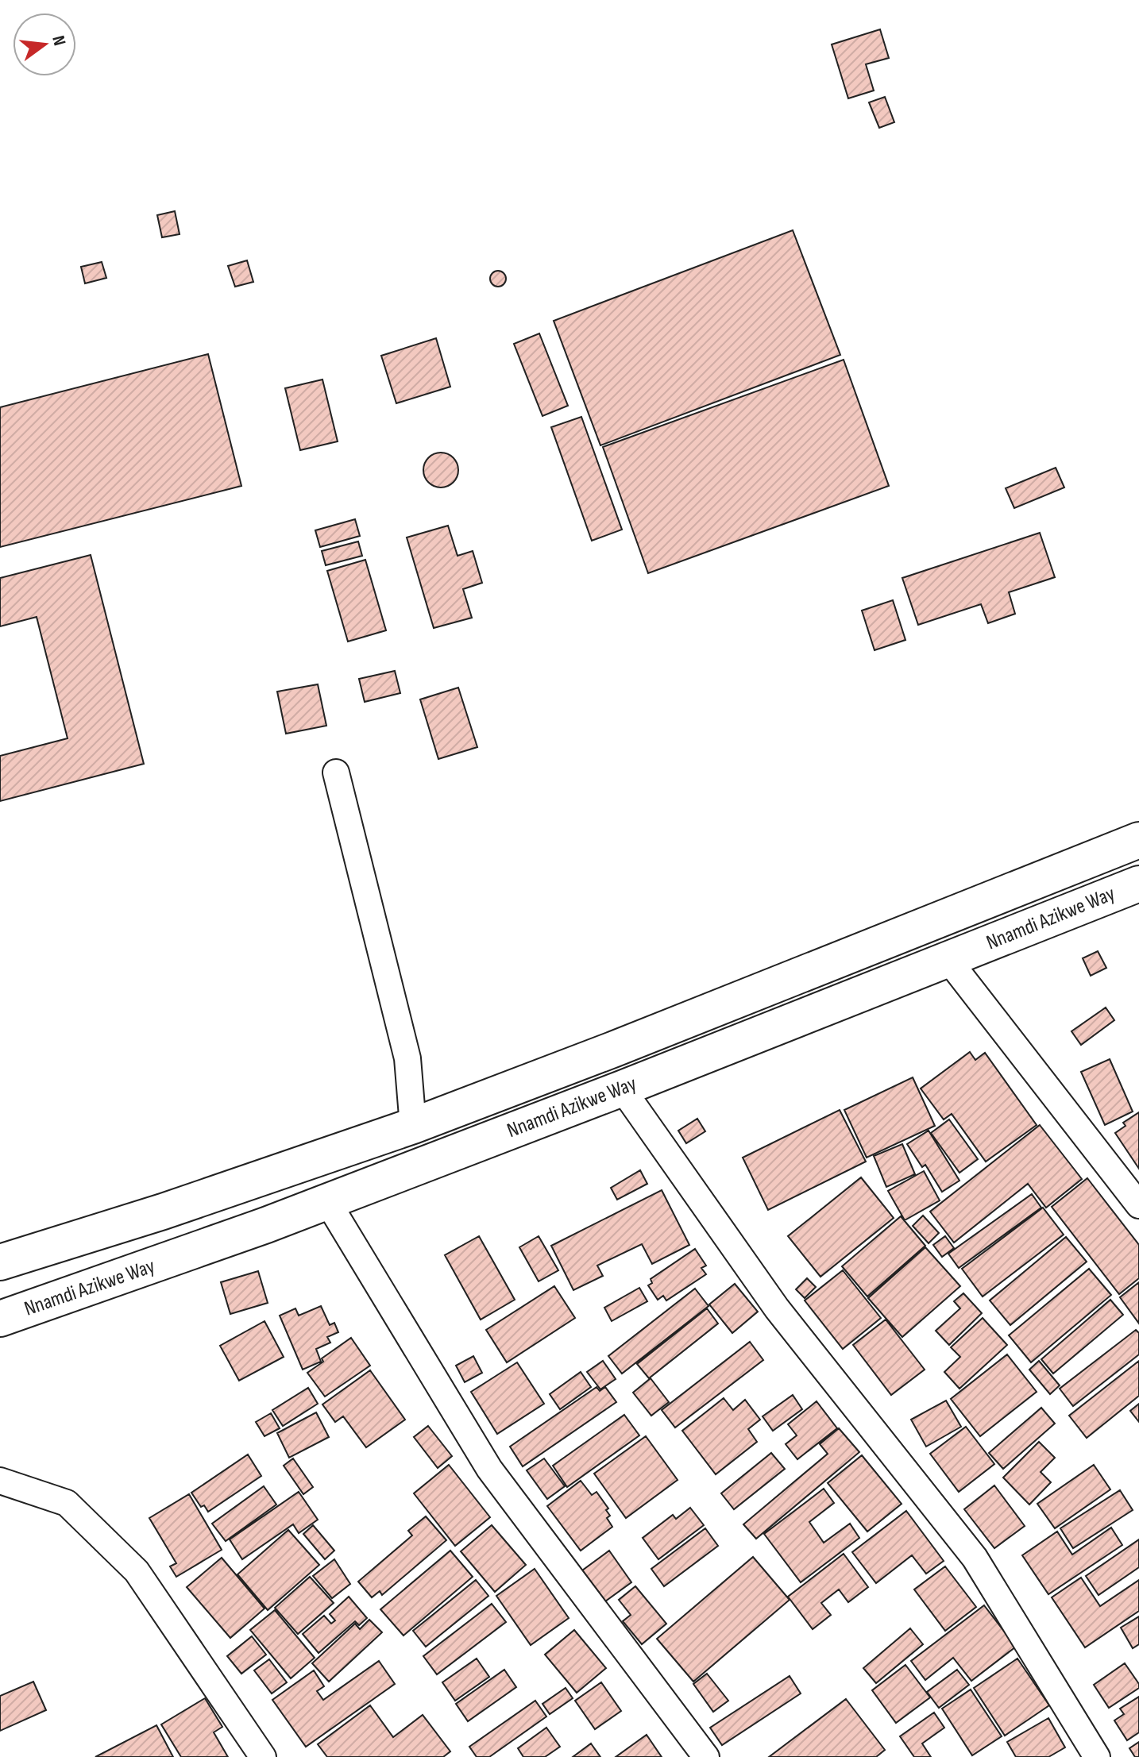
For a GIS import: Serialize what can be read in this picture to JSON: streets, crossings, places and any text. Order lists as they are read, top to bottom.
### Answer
{
  "streets": {
    "highway": ["Nnamdi Azikwe Way"]
  },
  "north": "right"
}
